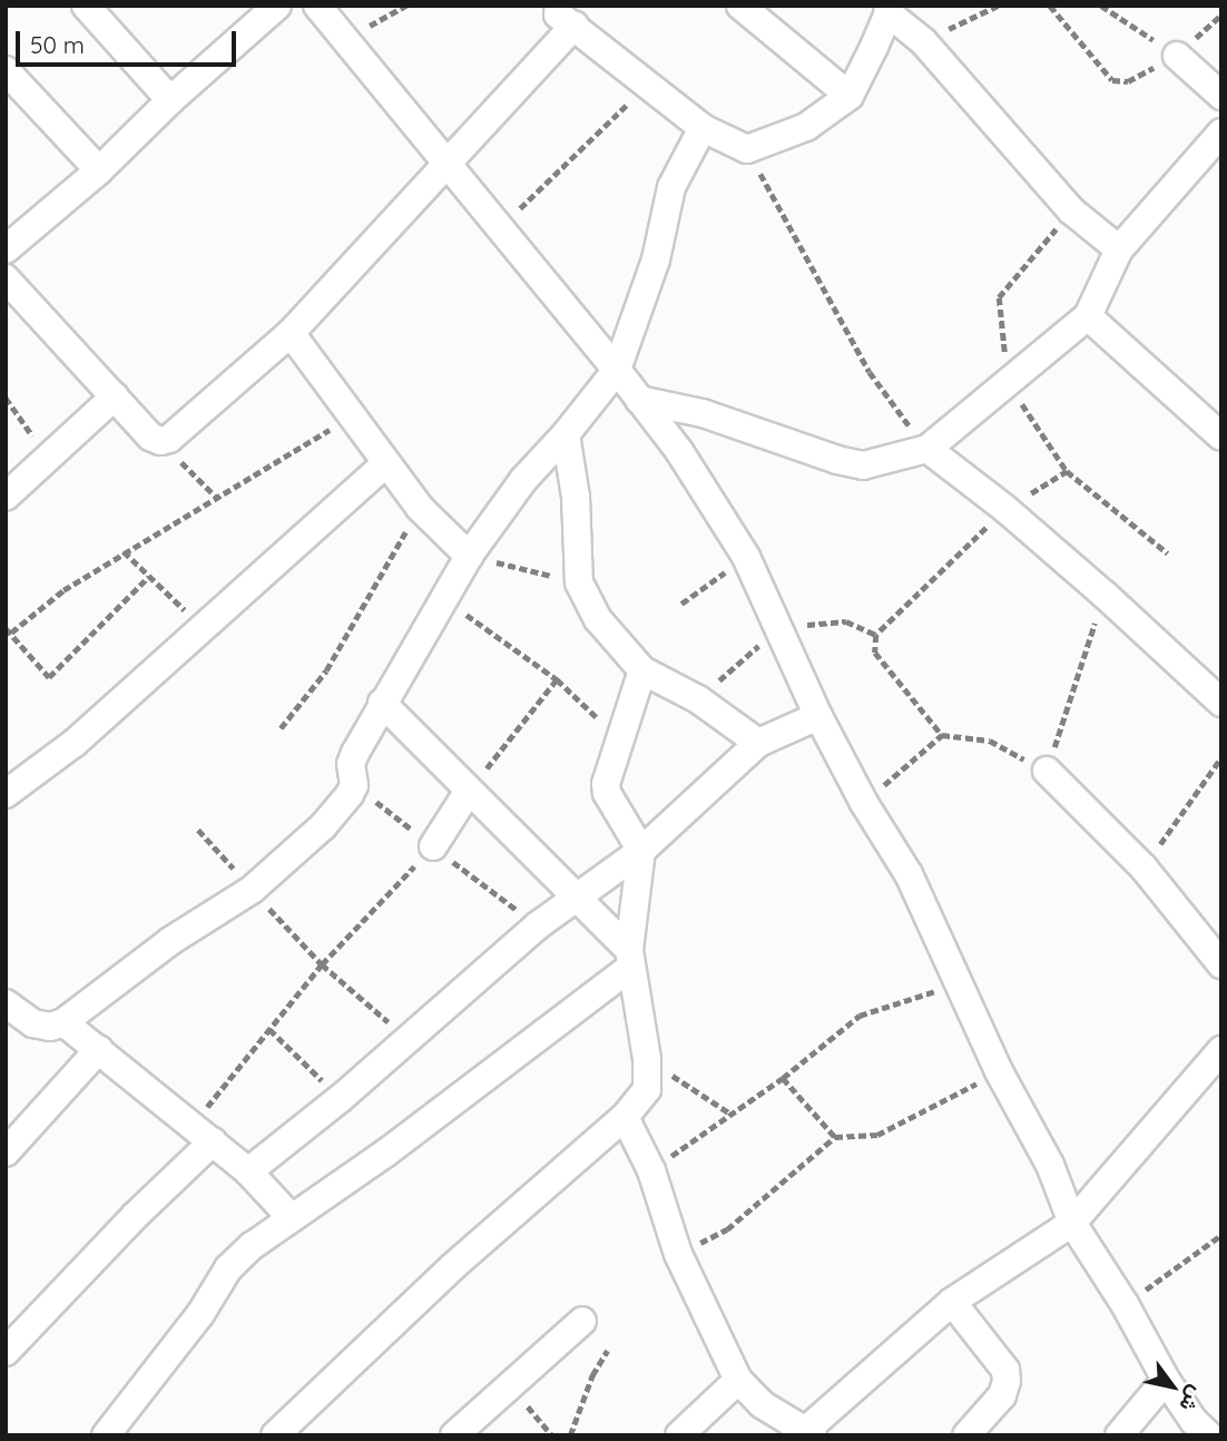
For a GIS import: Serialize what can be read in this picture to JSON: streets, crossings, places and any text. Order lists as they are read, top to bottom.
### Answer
{
  "scale_bar": "50 m",
  "north": "bottom right"
}
